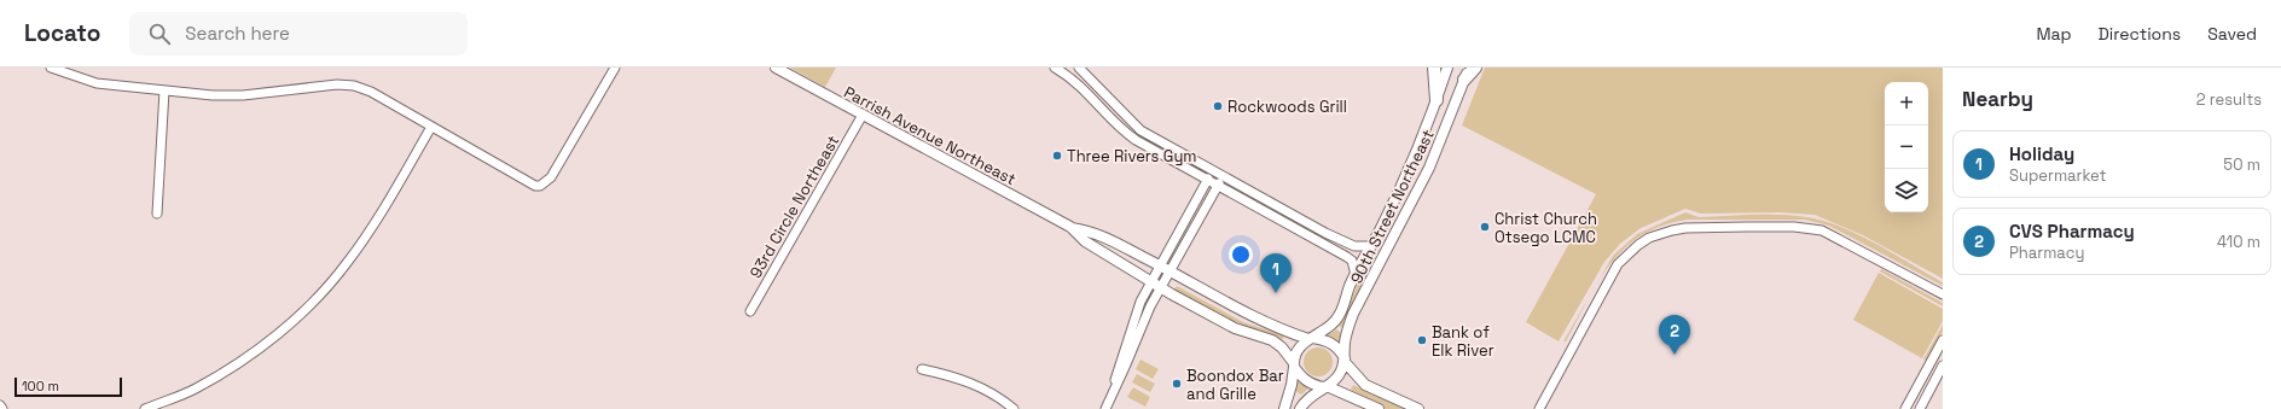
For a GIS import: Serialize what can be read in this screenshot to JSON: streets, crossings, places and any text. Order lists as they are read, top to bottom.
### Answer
{
  "streets": {
    "main road": ["Parrish Avenue Northeast", "90th Street Northeast"],
    "street": ["93rd Circle Northeast"]
  },
  "crossings": [
    ["Parrish Avenue Northeast", "93rd Circle Northeast"],
    ["Parrish Avenue Northeast", "90th Street Northeast"]
  ],
  "places": [
    "Rockwoods Grill",
    "Three Rivers Gym",
    "Christ Church Otsego LCMC",
    "Bank of Elk River",
    "Boondox Bar and Grille"
  ],
  "scale_bar": "100 m",
  "page": {
    "header": "Locato",
    "search": "Search here",
    "nav": ["Map", "Directions", "Saved"],
    "heading": ["Nearby", "2 results"],
    "map_buttons": ["+", "−"],
    "list": [
      {
        "mark": "1",
        "name": "Holiday",
        "note": "Supermarket",
        "value": "50 m"
      },
      {
        "mark": "2",
        "name": "CVS Pharmacy",
        "note": "Pharmacy",
        "value": "410 m"
      }
    ],
    "pins": ["1", "2"],
    "scale": "100 m"
  }
}
